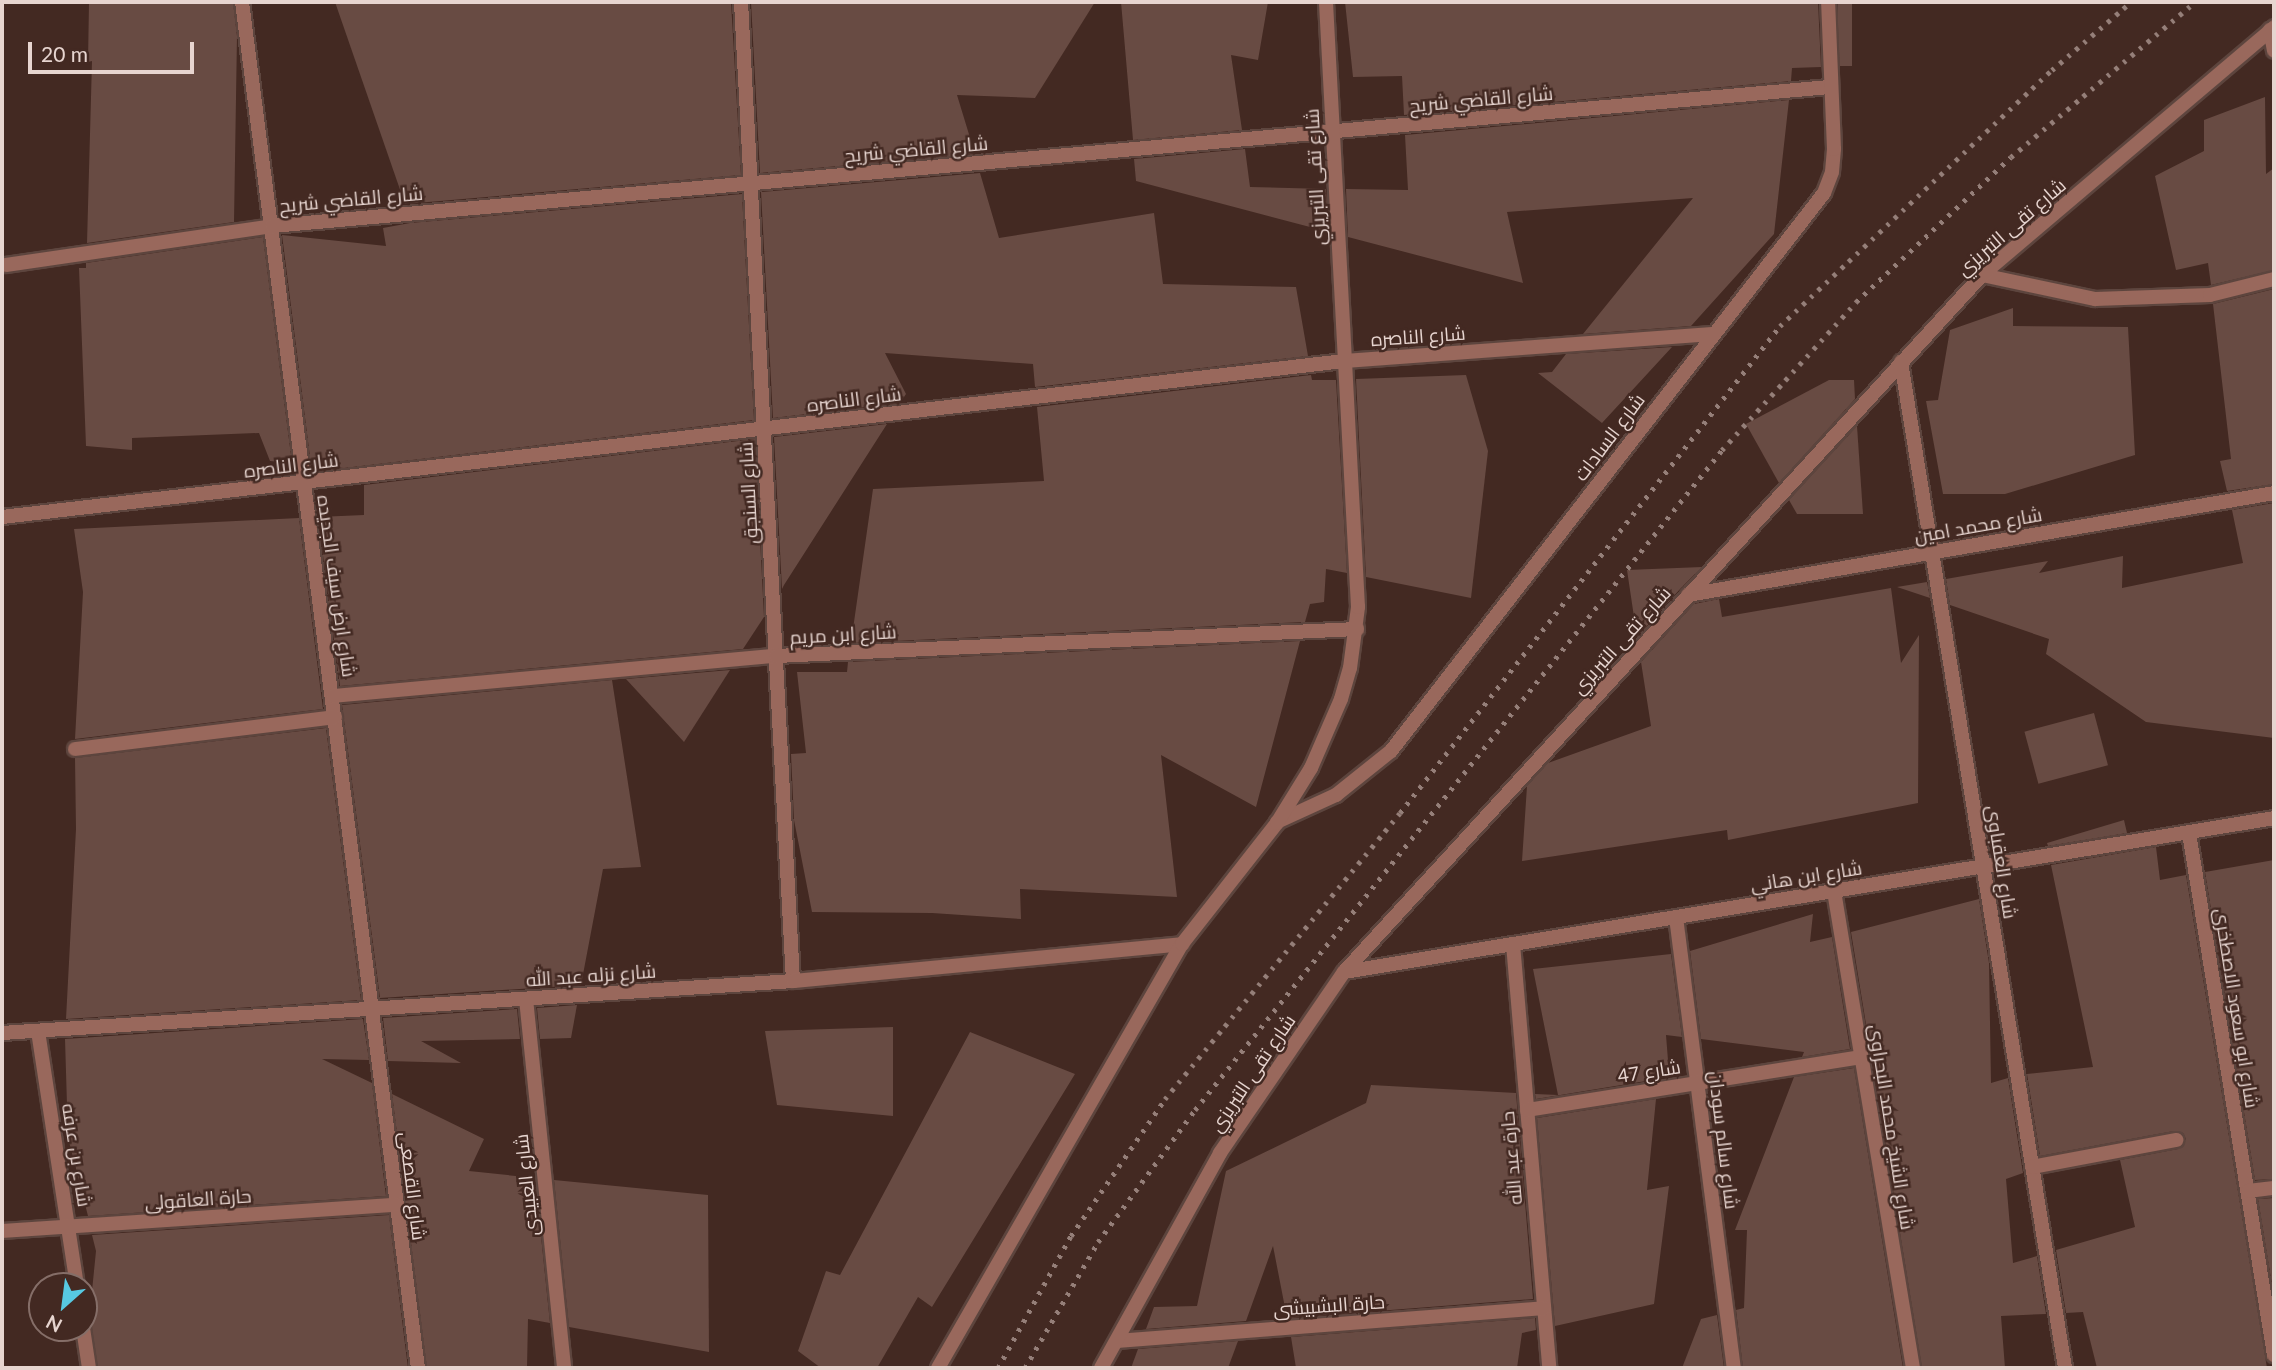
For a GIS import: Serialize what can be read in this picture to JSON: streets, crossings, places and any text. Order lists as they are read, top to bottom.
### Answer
{
  "streets": {
    "street": [
      "شارع القاضي شريح",
      "شارع تقى التبريزي",
      "شارع الناصره",
      "شارع السادات",
      "شارع السنجق",
      "شارع محمد امين",
      "شارع ارض سيف الجديده",
      "شارع ابن مريم",
      "شارع العقباوى",
      "شارع ابن هاني",
      "شارع نزله عبد الله",
      "شارع ابو سعود الاصطخرى",
      "شارع 47",
      "شارع الشيخ محمد البحراوى",
      "شارع سالم سودان",
      "شارع بن عرفه",
      "حارة عبد الله",
      "شارع العبيدى",
      "شارع القصعى",
      "حارة العاقولى",
      "حارة البشبيشى"
    ]
  },
  "crossings": [
    ["شارع القاضي شريح", "شارع تقى التبريزي"],
    ["شارع القاضي شريح", "شارع السادات"],
    ["شارع القاضي شريح", "شارع السنجق"],
    ["شارع القاضي شريح", "شارع ارض سيف الجديده"],
    ["شارع تقى التبريزي", "شارع الناصره"],
    ["شارع تقى التبريزي", "شارع السادات"],
    ["شارع تقى التبريزي", "شارع محمد امين"],
    ["شارع تقى التبريزي", "شارع ابن مريم"],
    ["شارع تقى التبريزي", "شارع العقباوى"],
    ["شارع تقى التبريزي", "شارع ابن هاني"],
    ["شارع تقى التبريزي", "شارع نزله عبد الله"],
    ["شارع تقى التبريزي", "حارة البشبيشى"],
    ["شارع الناصره", "شارع السادات"],
    ["شارع الناصره", "شارع السنجق"],
    ["شارع الناصره", "شارع ارض سيف الجديده"],
    ["شارع السنجق", "شارع ابن مريم"],
    ["شارع السنجق", "شارع نزله عبد الله"],
    ["شارع محمد امين", "شارع العقباوى"],
    ["شارع ارض سيف الجديده", "شارع ابن مريم"],
    ["شارع ارض سيف الجديده", "شارع نزله عبد الله"],
    ["شارع ارض سيف الجديده", "شارع القصعى"],
    ["شارع العقباوى", "شارع ابن هاني"],
    ["شارع ابن هاني", "شارع ابو سعود الاصطخرى"],
    ["شارع ابن هاني", "شارع الشيخ محمد البحراوى"],
    ["شارع ابن هاني", "شارع سالم سودان"],
    ["شارع ابن هاني", "حارة عبد الله"],
    ["شارع نزله عبد الله", "شارع بن عرفه"],
    ["شارع نزله عبد الله", "شارع العبيدى"],
    ["شارع نزله عبد الله", "شارع القصعى"],
    ["شارع 47", "شارع الشيخ محمد البحراوى"],
    ["شارع 47", "شارع سالم سودان"],
    ["شارع 47", "حارة عبد الله"],
    ["شارع بن عرفه", "حارة العاقولى"],
    ["حارة عبد الله", "حارة البشبيشى"],
    ["شارع القصعى", "حارة العاقولى"]
  ],
  "scale_bar": "20 m",
  "north": "bottom left"
}
